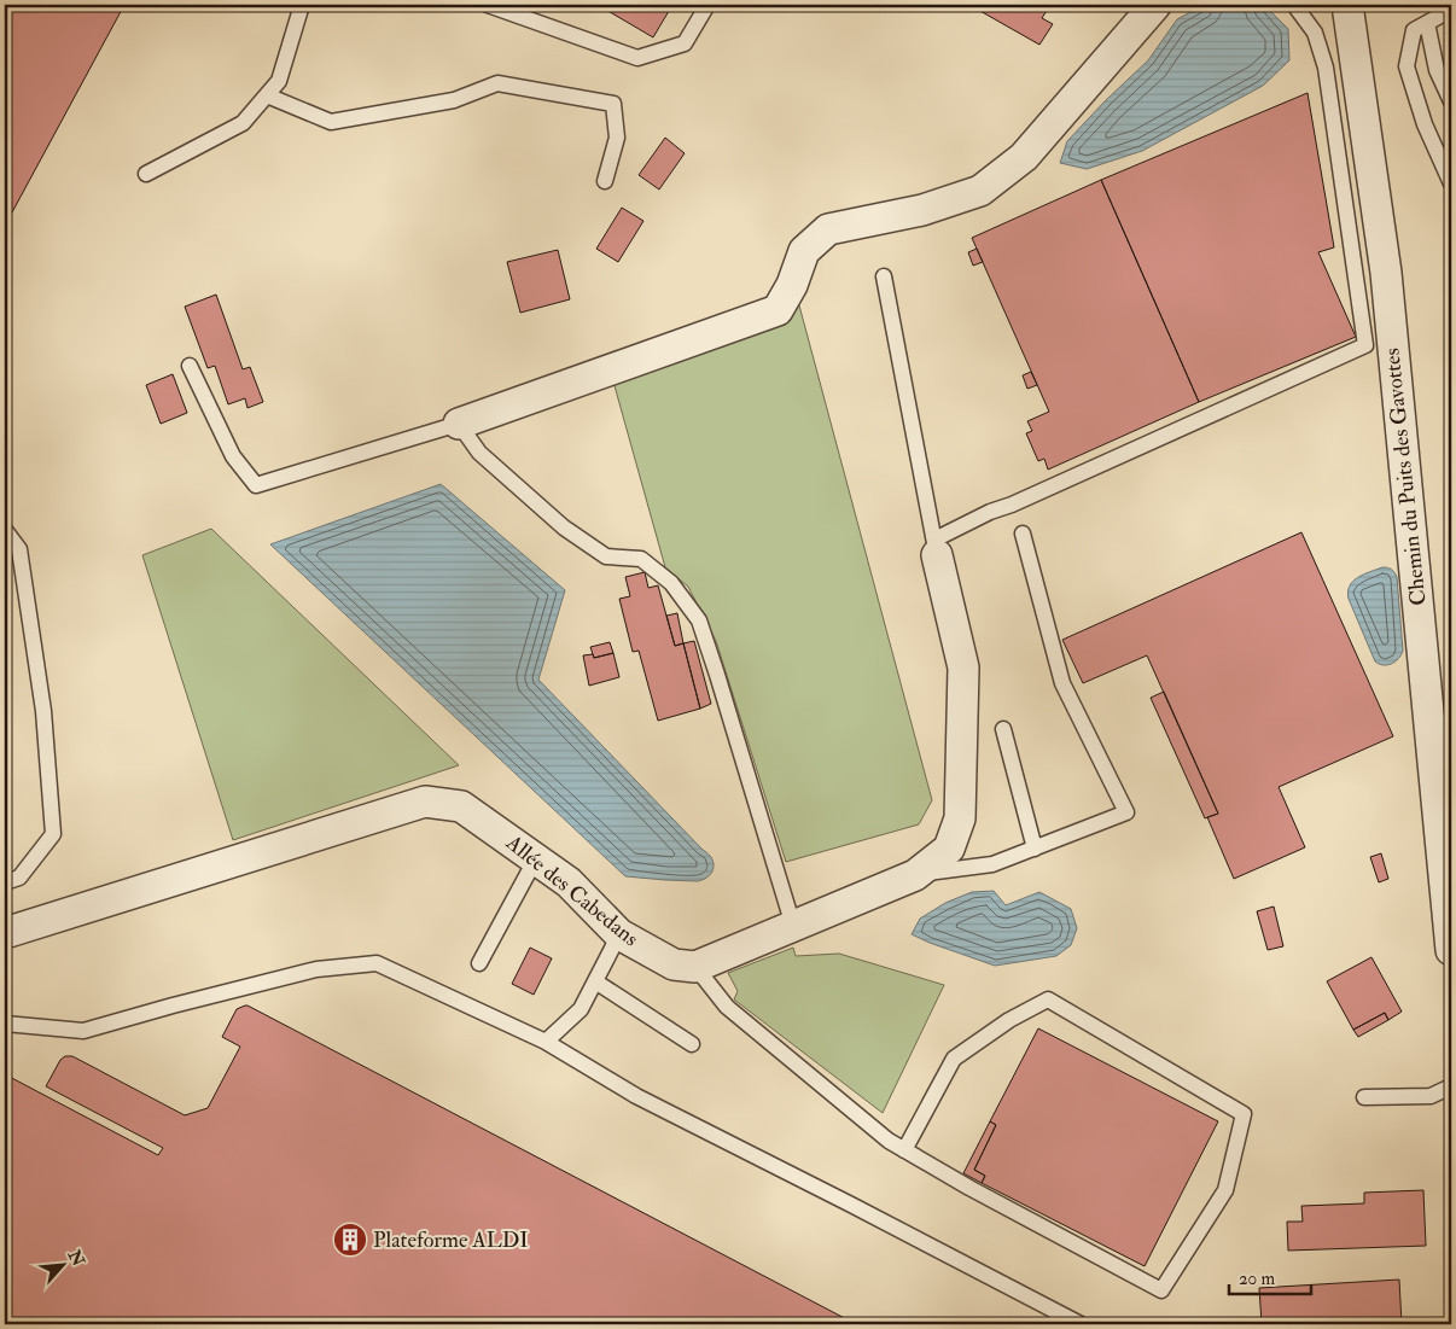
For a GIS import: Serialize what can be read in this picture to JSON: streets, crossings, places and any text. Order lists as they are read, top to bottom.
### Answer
{
  "streets": {
    "street": ["Chemin du Puits des Gavottes", "Allée des Cabedans"]
  },
  "places": {
    "building": ["Plateforme ALDI"]
  },
  "scale_bar": "20 m",
  "north": "top right"
}
